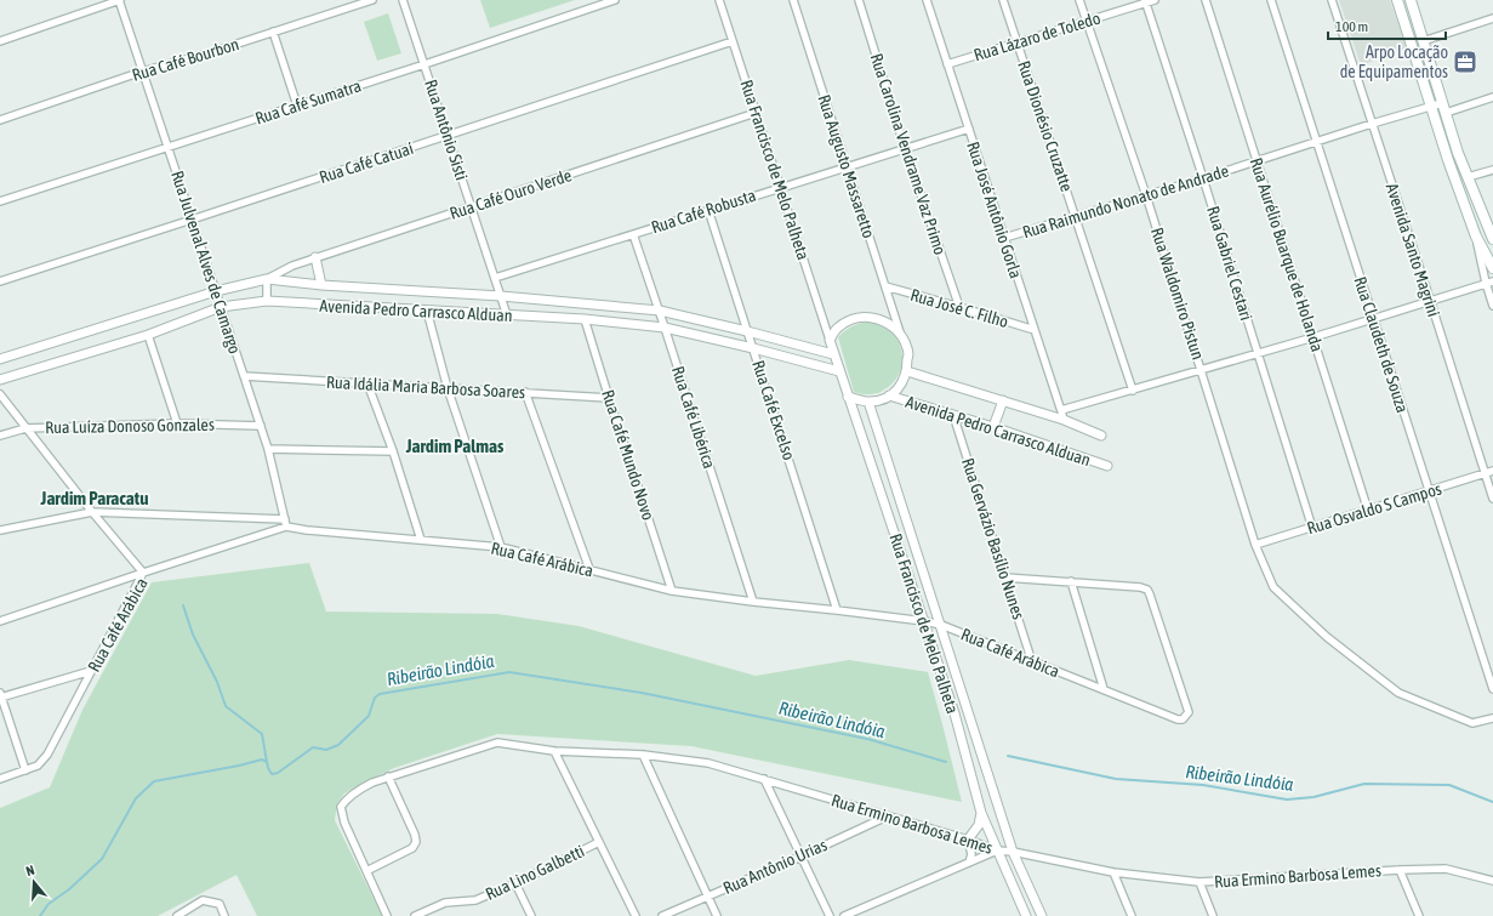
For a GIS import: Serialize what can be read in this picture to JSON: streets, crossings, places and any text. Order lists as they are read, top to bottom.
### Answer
{
  "streets": {
    "street": [
      "Rua Lázaro de Toledo",
      "Rua Café Bourbon",
      "Rua Café Sumatra",
      "Rua Dionésio Cruzatte",
      "Rua Antônio Sisti",
      "Rua Carolina Vendrame Vaz Primo",
      "Rua Café Catuaí",
      "Rua Augusto Massaretto",
      "Rua Francisco de Melo Palheta",
      "Rua Café Ouro Verde",
      "Rua Raimundo Nonato de Andrade",
      "Rua José Antônio Gorla",
      "Rua Café Robusta",
      "Avenida Santo Magrini",
      "Rua Aurélio Buarque de Holanda",
      "Rua Julvenal Alves de Camargo",
      "Rua Gabriel Cestari",
      "Rua Waldomiro Pistun",
      "Rua José C. Filho",
      "Avenida Pedro Carrasco Alduan",
      "Rua Claudeth de Souza",
      "Rua Idália Maria Barbosa Soares",
      "Rua Café Excelso",
      "Rua Café Libérica",
      "Rua Luíza Donoso Gonzales",
      "Rua Café Mundo Novo",
      "Rua Osvaldo S Campos",
      "Rua Gervázio Basílio Nunes",
      "Rua Café Arábica",
      "Rua Ermino Barbosa Lemes",
      "Rua Antônio Urias",
      "Rua Lino Galbetti"
    ]
  },
  "crossings": [
    ["Rua Lázaro de Toledo", "Rua Dionésio Cruzatte"],
    ["Rua Lázaro de Toledo", "Rua José Antônio Gorla"],
    ["Rua Lázaro de Toledo", "Rua Gabriel Cestari"],
    ["Rua Lázaro de Toledo", "Rua Waldomiro Pistun"],
    ["Rua Café Bourbon", "Rua Julvenal Alves de Camargo"],
    ["Rua Café Sumatra", "Rua Antônio Sisti"],
    ["Rua Café Sumatra", "Rua Julvenal Alves de Camargo"],
    ["Rua Dionésio Cruzatte", "Rua Raimundo Nonato de Andrade"],
    ["Rua Antônio Sisti", "Rua Café Catuaí"],
    ["Rua Antônio Sisti", "Rua Café Ouro Verde"],
    ["Rua Antônio Sisti", "Rua Café Robusta"],
    ["Rua Antônio Sisti", "Avenida Pedro Carrasco Alduan"],
    ["Rua Carolina Vendrame Vaz Primo", "Rua Café Robusta"],
    ["Rua Carolina Vendrame Vaz Primo", "Rua José C. Filho"],
    ["Rua Café Catuaí", "Rua Francisco de Melo Palheta"],
    ["Rua Café Catuaí", "Rua Julvenal Alves de Camargo"],
    ["Rua Augusto Massaretto", "Rua Francisco de Melo Palheta"],
    ["Rua Augusto Massaretto", "Rua Café Robusta"],
    ["Rua Augusto Massaretto", "Rua José C. Filho"],
    ["Rua Augusto Massaretto", "Avenida Pedro Carrasco Alduan"],
    ["Rua Francisco de Melo Palheta", "Rua Café Ouro Verde"],
    ["Rua Francisco de Melo Palheta", "Rua Café Robusta"],
    ["Rua Francisco de Melo Palheta", "Avenida Pedro Carrasco Alduan"],
    ["Rua Francisco de Melo Palheta", "Rua Café Arábica"],
    ["Rua Francisco de Melo Palheta", "Rua Ermino Barbosa Lemes"],
    ["Rua Café Ouro Verde", "Avenida Pedro Carrasco Alduan"],
    ["Rua Raimundo Nonato de Andrade", "Rua José Antônio Gorla"],
    ["Rua Raimundo Nonato de Andrade", "Avenida Santo Magrini"],
    ["Rua Raimundo Nonato de Andrade", "Rua Aurélio Buarque de Holanda"],
    ["Rua Raimundo Nonato de Andrade", "Rua Gabriel Cestari"],
    ["Rua Raimundo Nonato de Andrade", "Rua Waldomiro Pistun"],
    ["Rua Raimundo Nonato de Andrade", "Rua Claudeth de Souza"],
    ["Rua José Antônio Gorla", "Rua Café Robusta"],
    ["Rua José Antônio Gorla", "Rua José C. Filho"],
    ["Rua José Antônio Gorla", "Avenida Pedro Carrasco Alduan"],
    ["Rua Café Robusta", "Rua Café Excelso"],
    ["Rua Café Robusta", "Rua Café Libérica"],
    ["Avenida Santo Magrini", "Rua Osvaldo S Campos"],
    ["Rua Aurélio Buarque de Holanda", "Rua Osvaldo S Campos"],
    ["Rua Julvenal Alves de Camargo", "Avenida Pedro Carrasco Alduan"],
    ["Rua Julvenal Alves de Camargo", "Rua Idália Maria Barbosa Soares"],
    ["Rua Julvenal Alves de Camargo", "Rua Luíza Donoso Gonzales"],
    ["Rua Julvenal Alves de Camargo", "Rua Café Arábica"],
    ["Rua Gabriel Cestari", "Rua Osvaldo S Campos"],
    ["Rua Waldomiro Pistun", "Rua Osvaldo S Campos"],
    ["Avenida Pedro Carrasco Alduan", "Rua Café Excelso"],
    ["Avenida Pedro Carrasco Alduan", "Rua Café Libérica"],
    ["Avenida Pedro Carrasco Alduan", "Rua Café Mundo Novo"],
    ["Avenida Pedro Carrasco Alduan", "Rua Gervázio Basílio Nunes"],
    ["Rua Claudeth de Souza", "Rua Osvaldo S Campos"],
    ["Rua Idália Maria Barbosa Soares", "Rua Café Mundo Novo"],
    ["Rua Café Excelso", "Rua Café Arábica"],
    ["Rua Café Libérica", "Rua Café Arábica"],
    ["Rua Café Mundo Novo", "Rua Café Arábica"],
    ["Rua Gervázio Basílio Nunes", "Rua Café Arábica"],
    ["Rua Ermino Barbosa Lemes", "Rua Antônio Urias"]
  ],
  "districts": ["Jardim Palmas", "Jardim Paracatu"],
  "water": ["Ribeirão Lindóia"],
  "places": {
    "office": ["Arpo Locação de Equipamentos"]
  },
  "scale_bar": "100 m",
  "north": "top"
}
